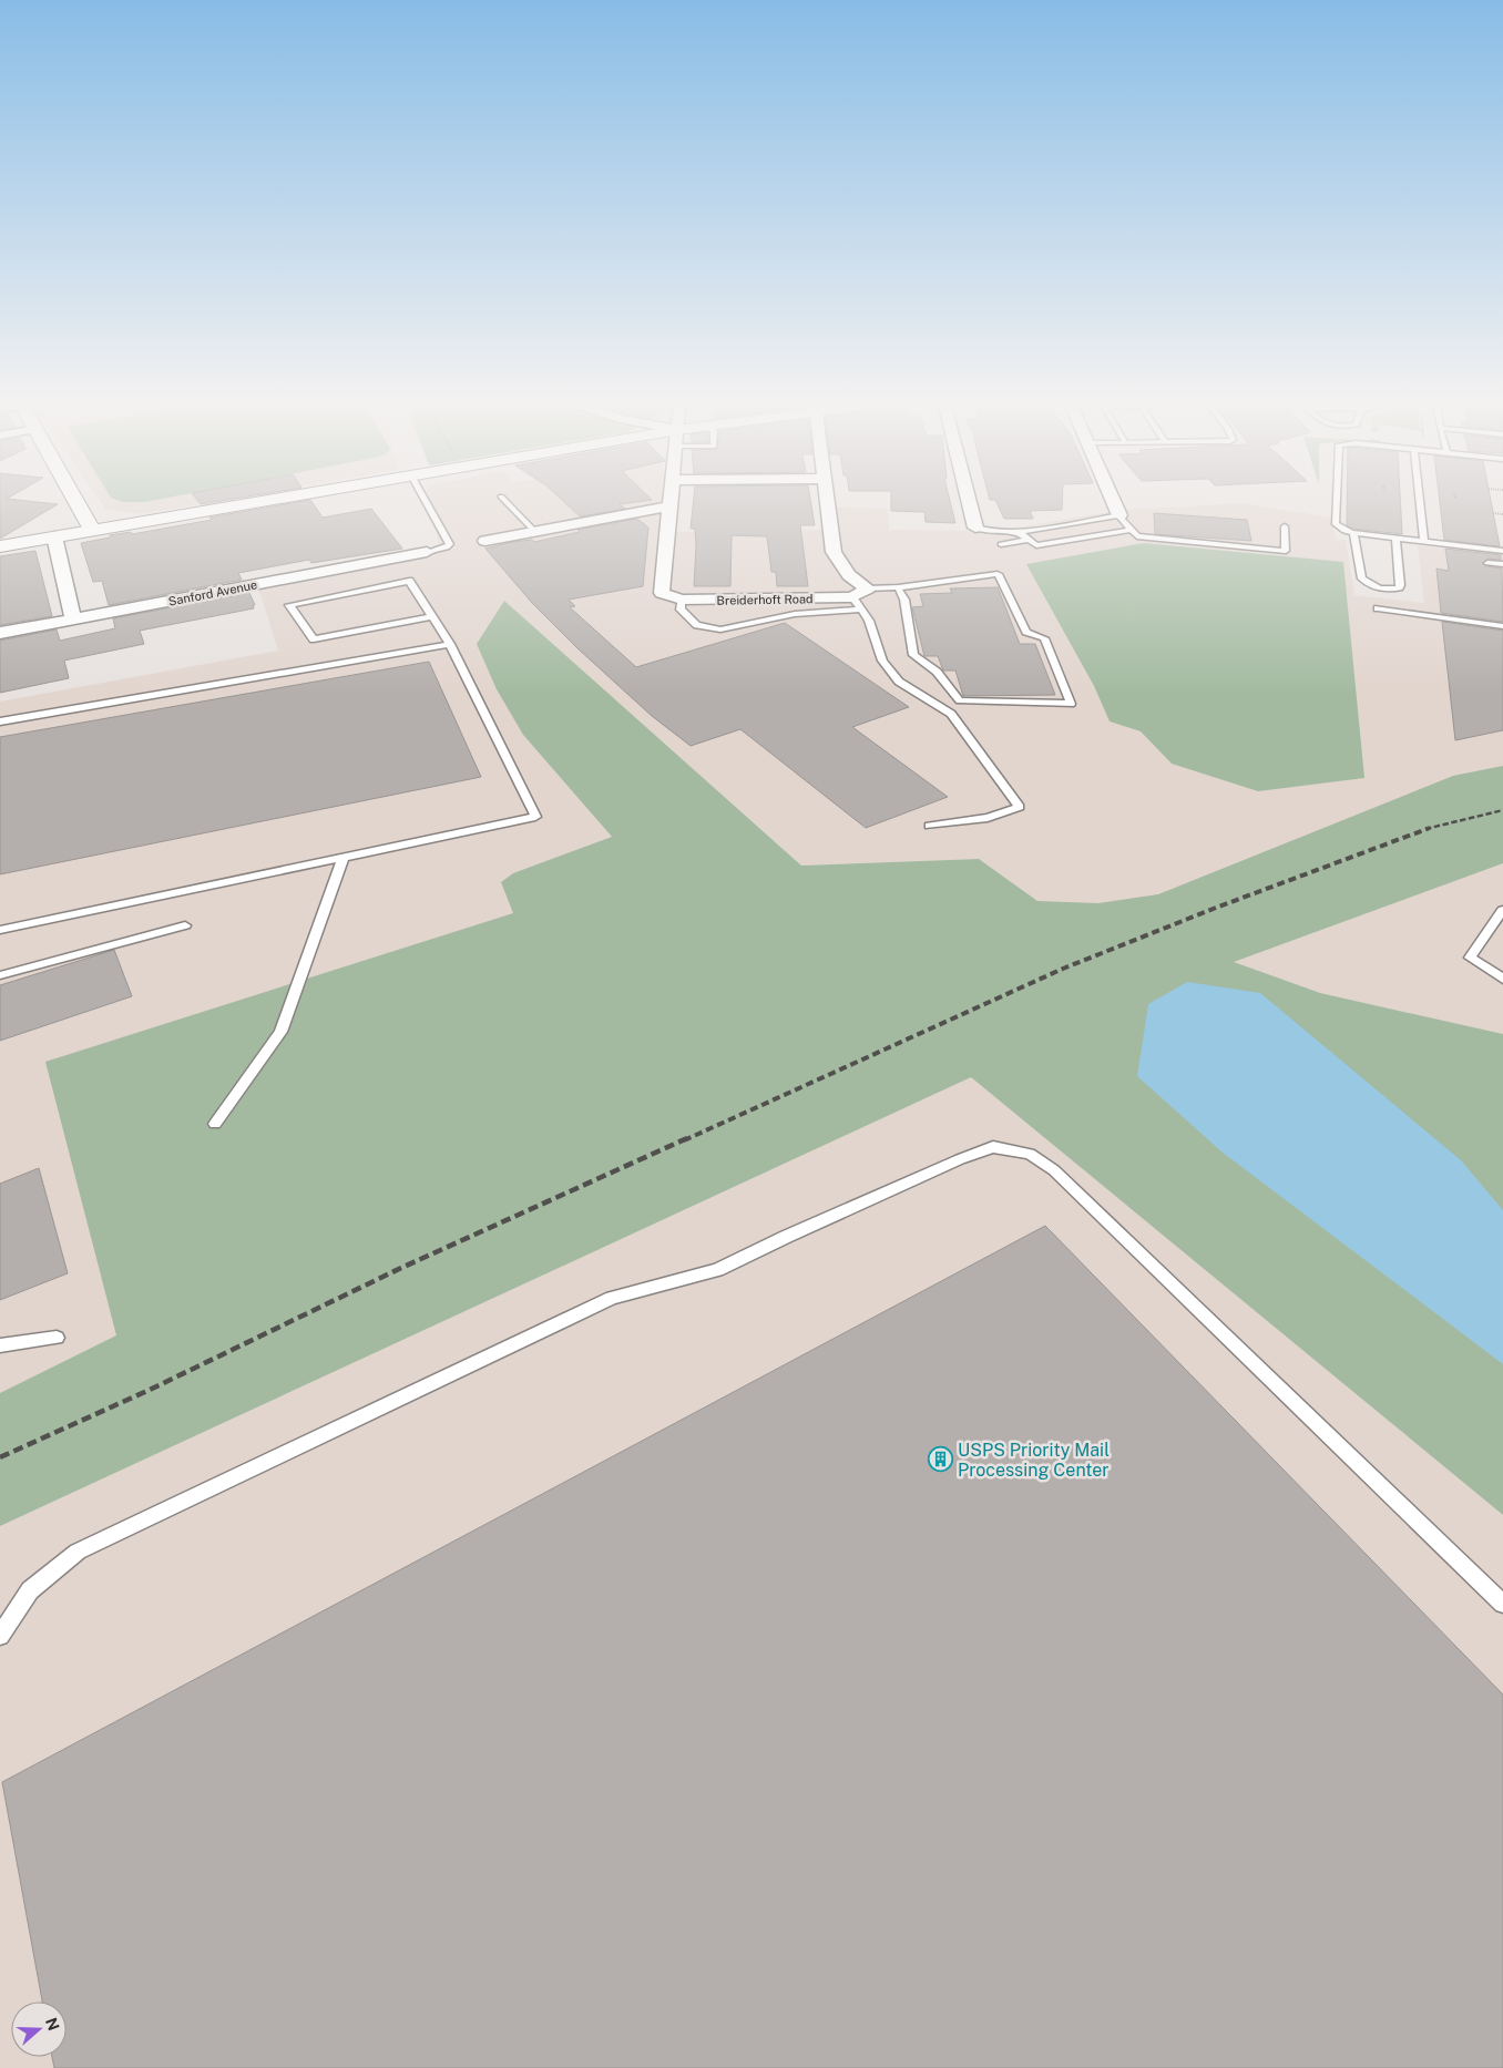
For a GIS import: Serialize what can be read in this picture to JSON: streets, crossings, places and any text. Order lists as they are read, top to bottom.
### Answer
{
  "streets": {
    "street": ["Sanford Avenue", "Breiderhoft Road"]
  },
  "places": {
    "building": ["USPS Priority Mail Processing Center"]
  },
  "north": "right"
}
